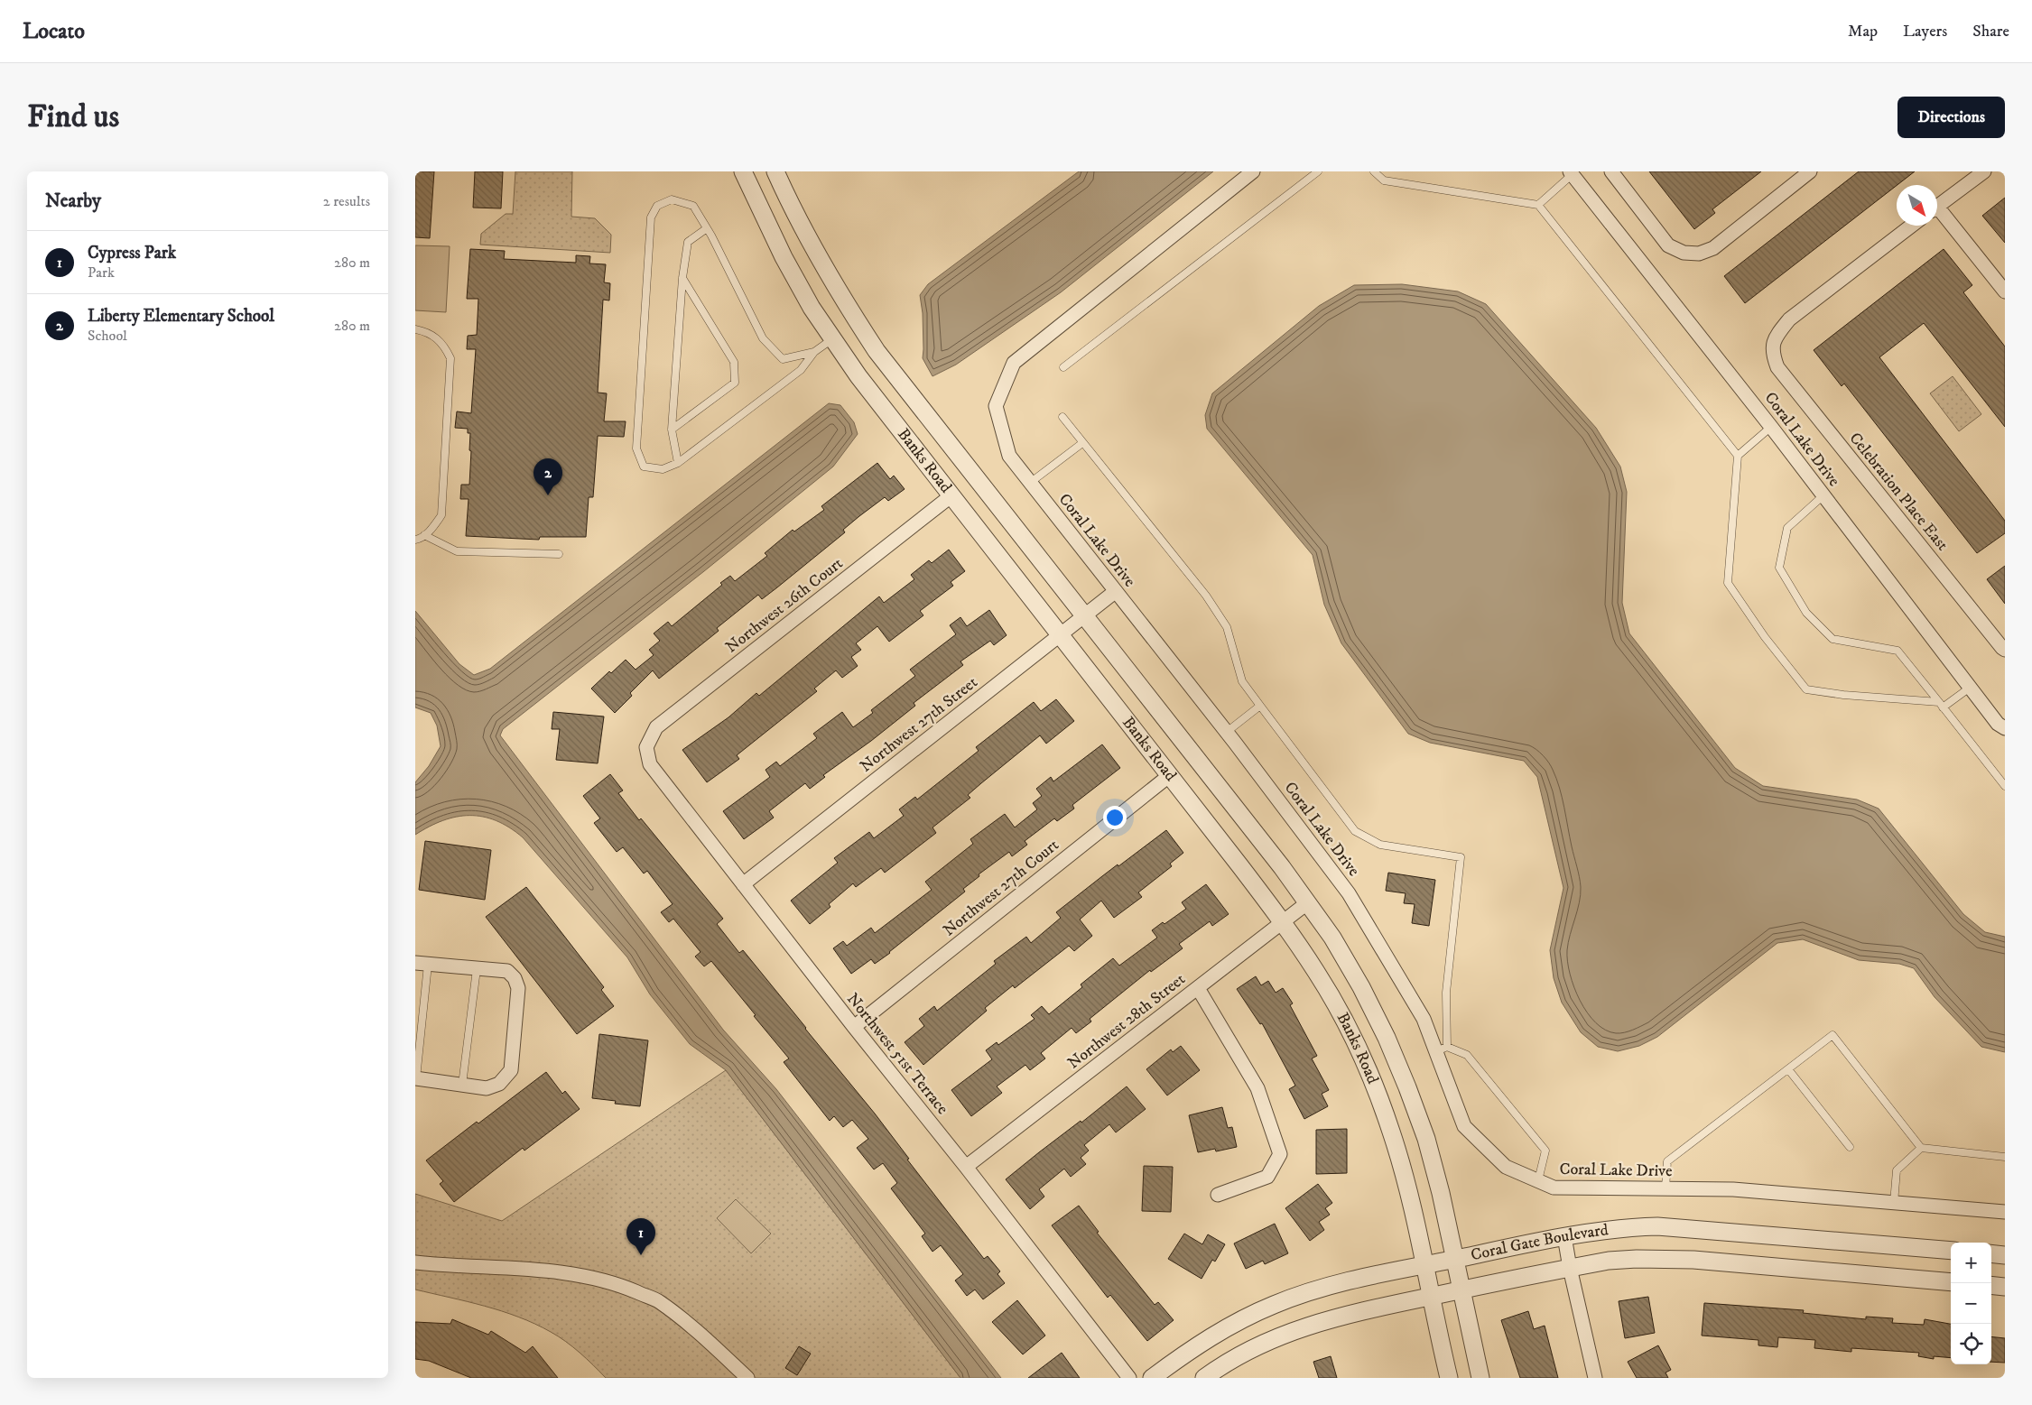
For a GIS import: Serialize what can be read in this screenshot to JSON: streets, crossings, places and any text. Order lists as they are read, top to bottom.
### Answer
{
  "streets": {
    "street": [
      "Coral Lake Drive",
      "Banks Road",
      "Celebration Place East",
      "Northwest 26th Court",
      "Northwest 27th Street",
      "Northwest 27th Court",
      "Northwest 28th Street",
      "Northwest 51st Terrace",
      "Coral Gate Boulevard"
    ]
  },
  "crossings": [
    ["Coral Lake Drive", "Northwest 27th Street"],
    ["Banks Road", "Northwest 26th Court"],
    ["Banks Road", "Northwest 27th Street"],
    ["Banks Road", "Northwest 27th Court"],
    ["Banks Road", "Northwest 28th Street"],
    ["Banks Road", "Coral Gate Boulevard"],
    ["Northwest 26th Court", "Northwest 51st Terrace"],
    ["Northwest 27th Street", "Northwest 51st Terrace"],
    ["Northwest 27th Court", "Northwest 51st Terrace"],
    ["Northwest 28th Street", "Northwest 51st Terrace"]
  ],
  "north": "bottom right",
  "page": {
    "header": "Locato",
    "nav": ["Map", "Layers", "Share"],
    "buttons": "Directions",
    "title": "Find us",
    "heading": ["Nearby", "2 results"],
    "list": [
      {
        "mark": "1",
        "name": "Cypress Park",
        "note": "Park",
        "value": "280 m"
      },
      {
        "mark": "2",
        "name": "Liberty Elementary School",
        "note": "School",
        "value": "280 m"
      }
    ],
    "pins": ["2", "1"],
    "map_buttons": ["+", "−"]
  }
}
